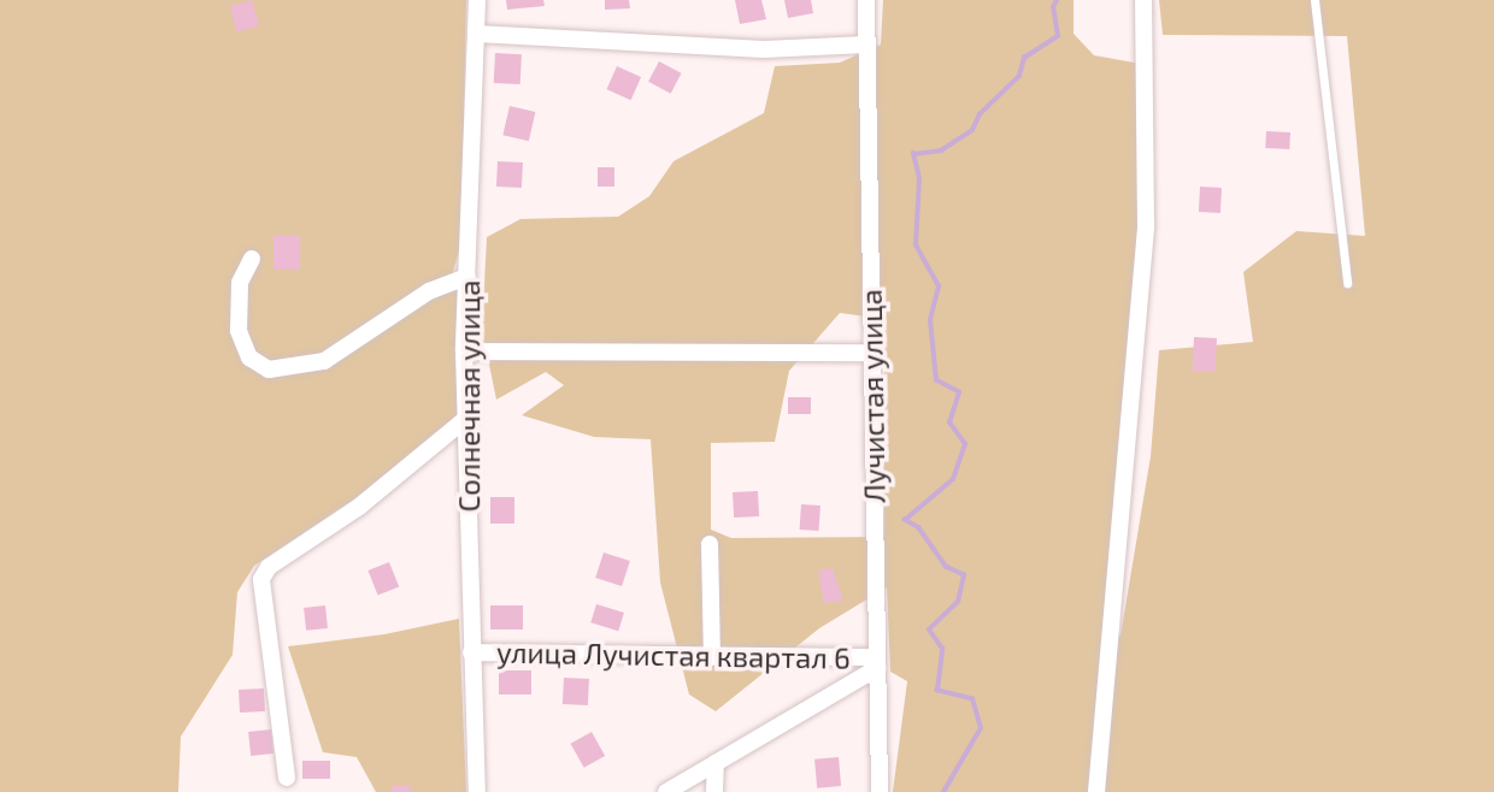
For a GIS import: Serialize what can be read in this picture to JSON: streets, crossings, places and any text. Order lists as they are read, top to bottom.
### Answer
{
  "streets": {
    "street": ["Солнечная улица", "Лучистая улица", "улица Лучистая квартал 6"]
  },
  "crossings": [
    ["Солнечная улица", "улица Лучистая квартал 6"],
    ["Лучистая улица", "улица Лучистая квартал 6"]
  ]
}
